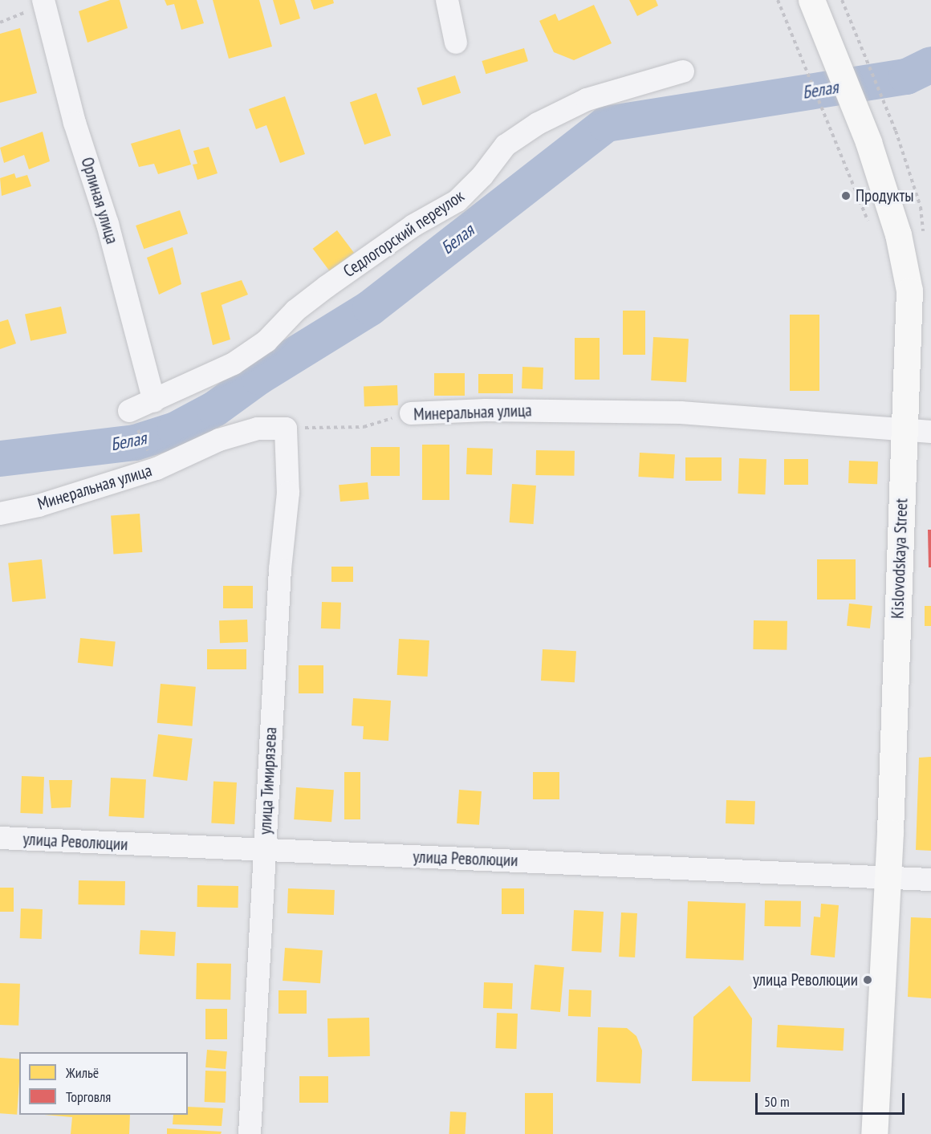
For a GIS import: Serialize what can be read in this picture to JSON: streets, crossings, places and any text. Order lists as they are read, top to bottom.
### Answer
{
  "streets": {
    "main road": ["Kislovodskaya Street"],
    "street": [
      "Орлиная улица",
      "Седлогорский переулок",
      "Минеральная улица",
      "улица Тимирязева",
      "улица Революции"
    ]
  },
  "crossings": [
    ["Орлиная улица", "Седлогорский переулок"],
    ["Минеральная улица", "Kislovodskaya Street"],
    ["Минеральная улица", "улица Тимирязева"],
    ["Kislovodskaya Street", "улица Революции"],
    ["улица Тимирязева", "улица Революции"]
  ],
  "water": ["Белая"],
  "places": ["Продукты", "улица Революции"],
  "legend": ["Жильё", "Торговля"],
  "scale_bar": "50 m"
}
